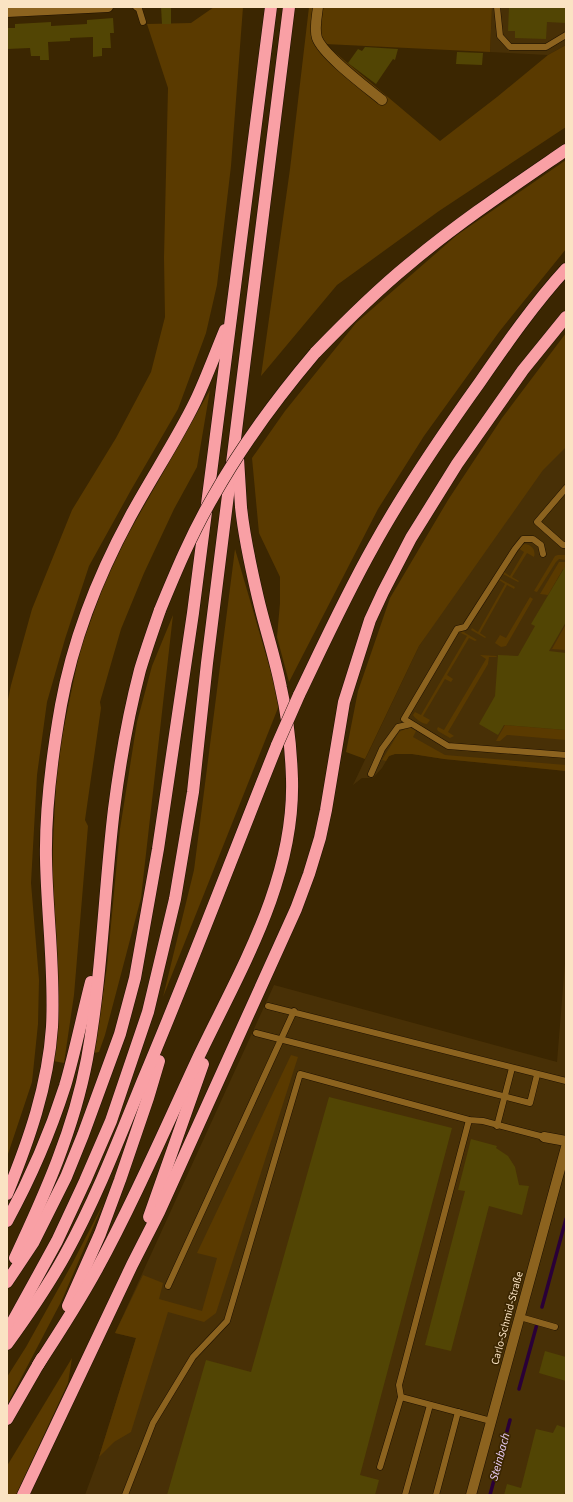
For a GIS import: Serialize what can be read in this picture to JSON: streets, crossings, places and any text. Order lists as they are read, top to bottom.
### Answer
{
  "streets": {
    "street": ["Carlo-Schmid-Straße"]
  },
  "water": ["Steinbach"]
}
